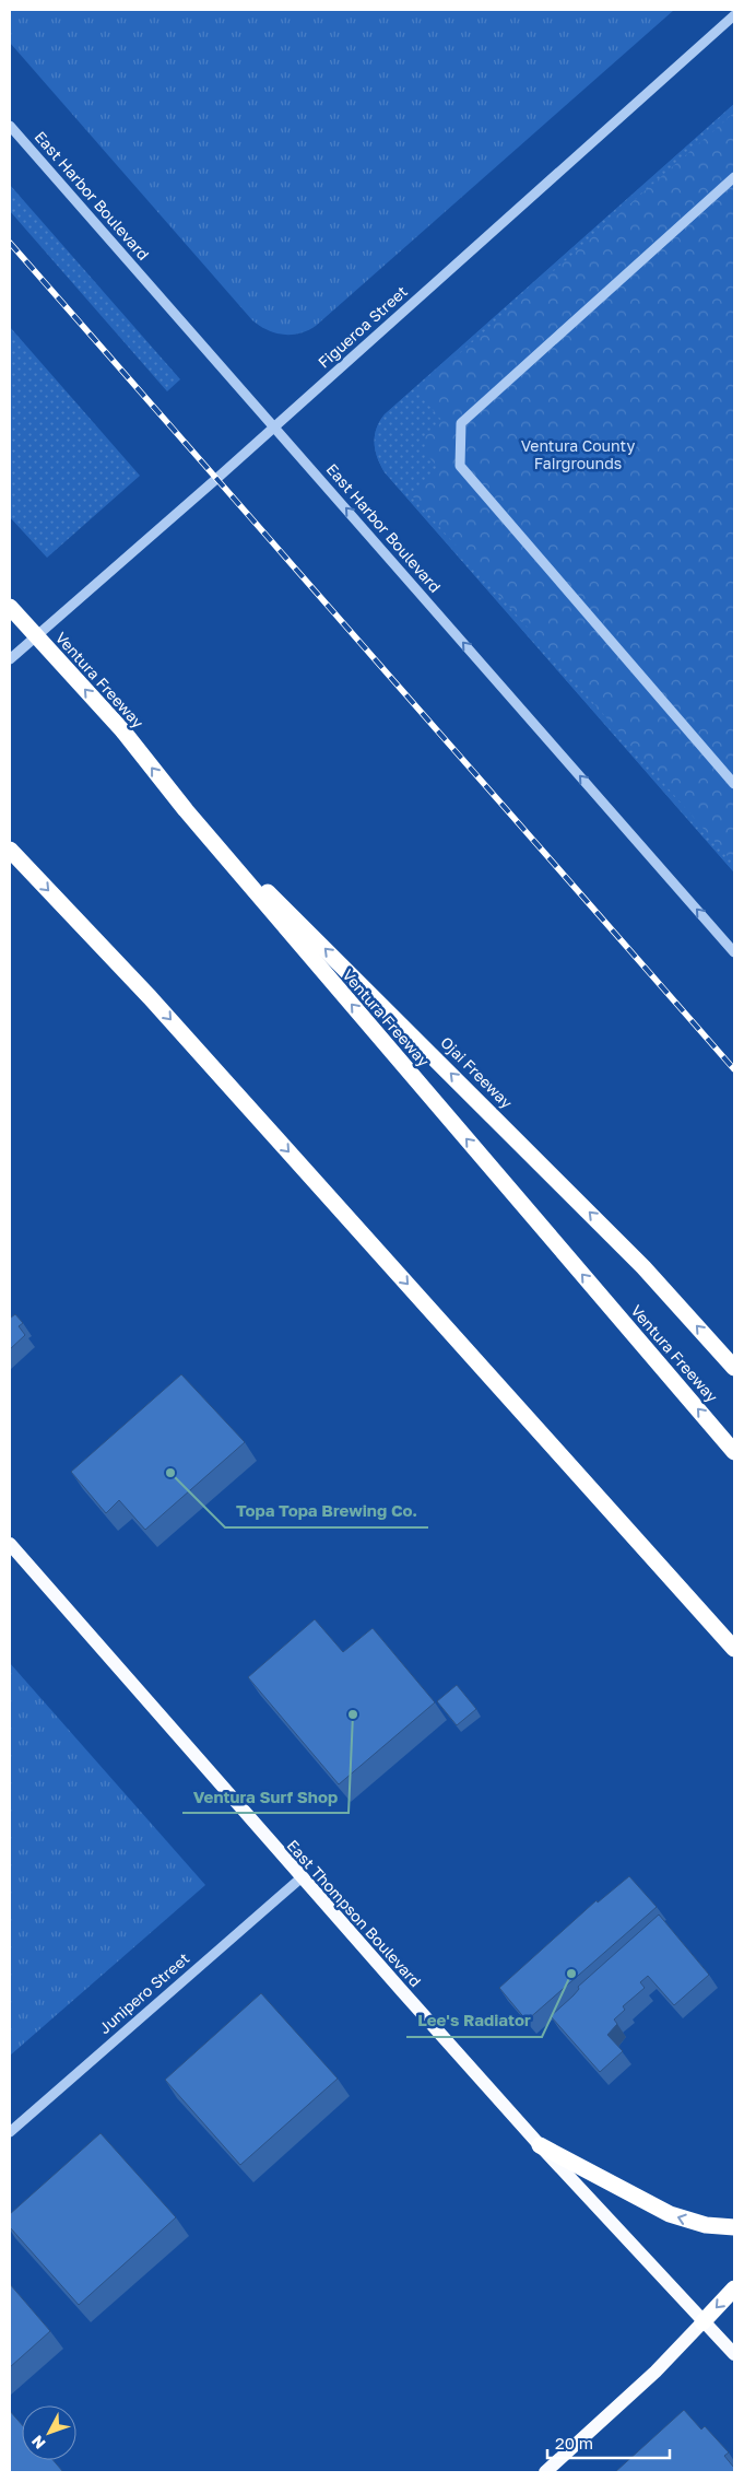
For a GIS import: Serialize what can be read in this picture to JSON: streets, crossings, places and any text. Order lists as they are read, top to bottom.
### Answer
{
  "streets": {
    "highway": ["Ventura Freeway", "Ojai Freeway"],
    "main road": ["East Thompson Boulevard"],
    "street": ["East Harbor Boulevard", "Figueroa Street", "Junipero Street"]
  },
  "crossings": [
    ["East Harbor Boulevard", "Figueroa Street"],
    ["Ventura Freeway", "Ojai Freeway"],
    ["East Thompson Boulevard", "Junipero Street"]
  ],
  "one_way": ["East Harbor Boulevard", "Ojai Freeway"],
  "parks": ["Ventura County Fairgrounds"],
  "places": ["Topa Topa Brewing Co.", "Ventura Surf Shop", "Lee's Radiator"],
  "scale_bar": "20 m",
  "north": "bottom left"
}
